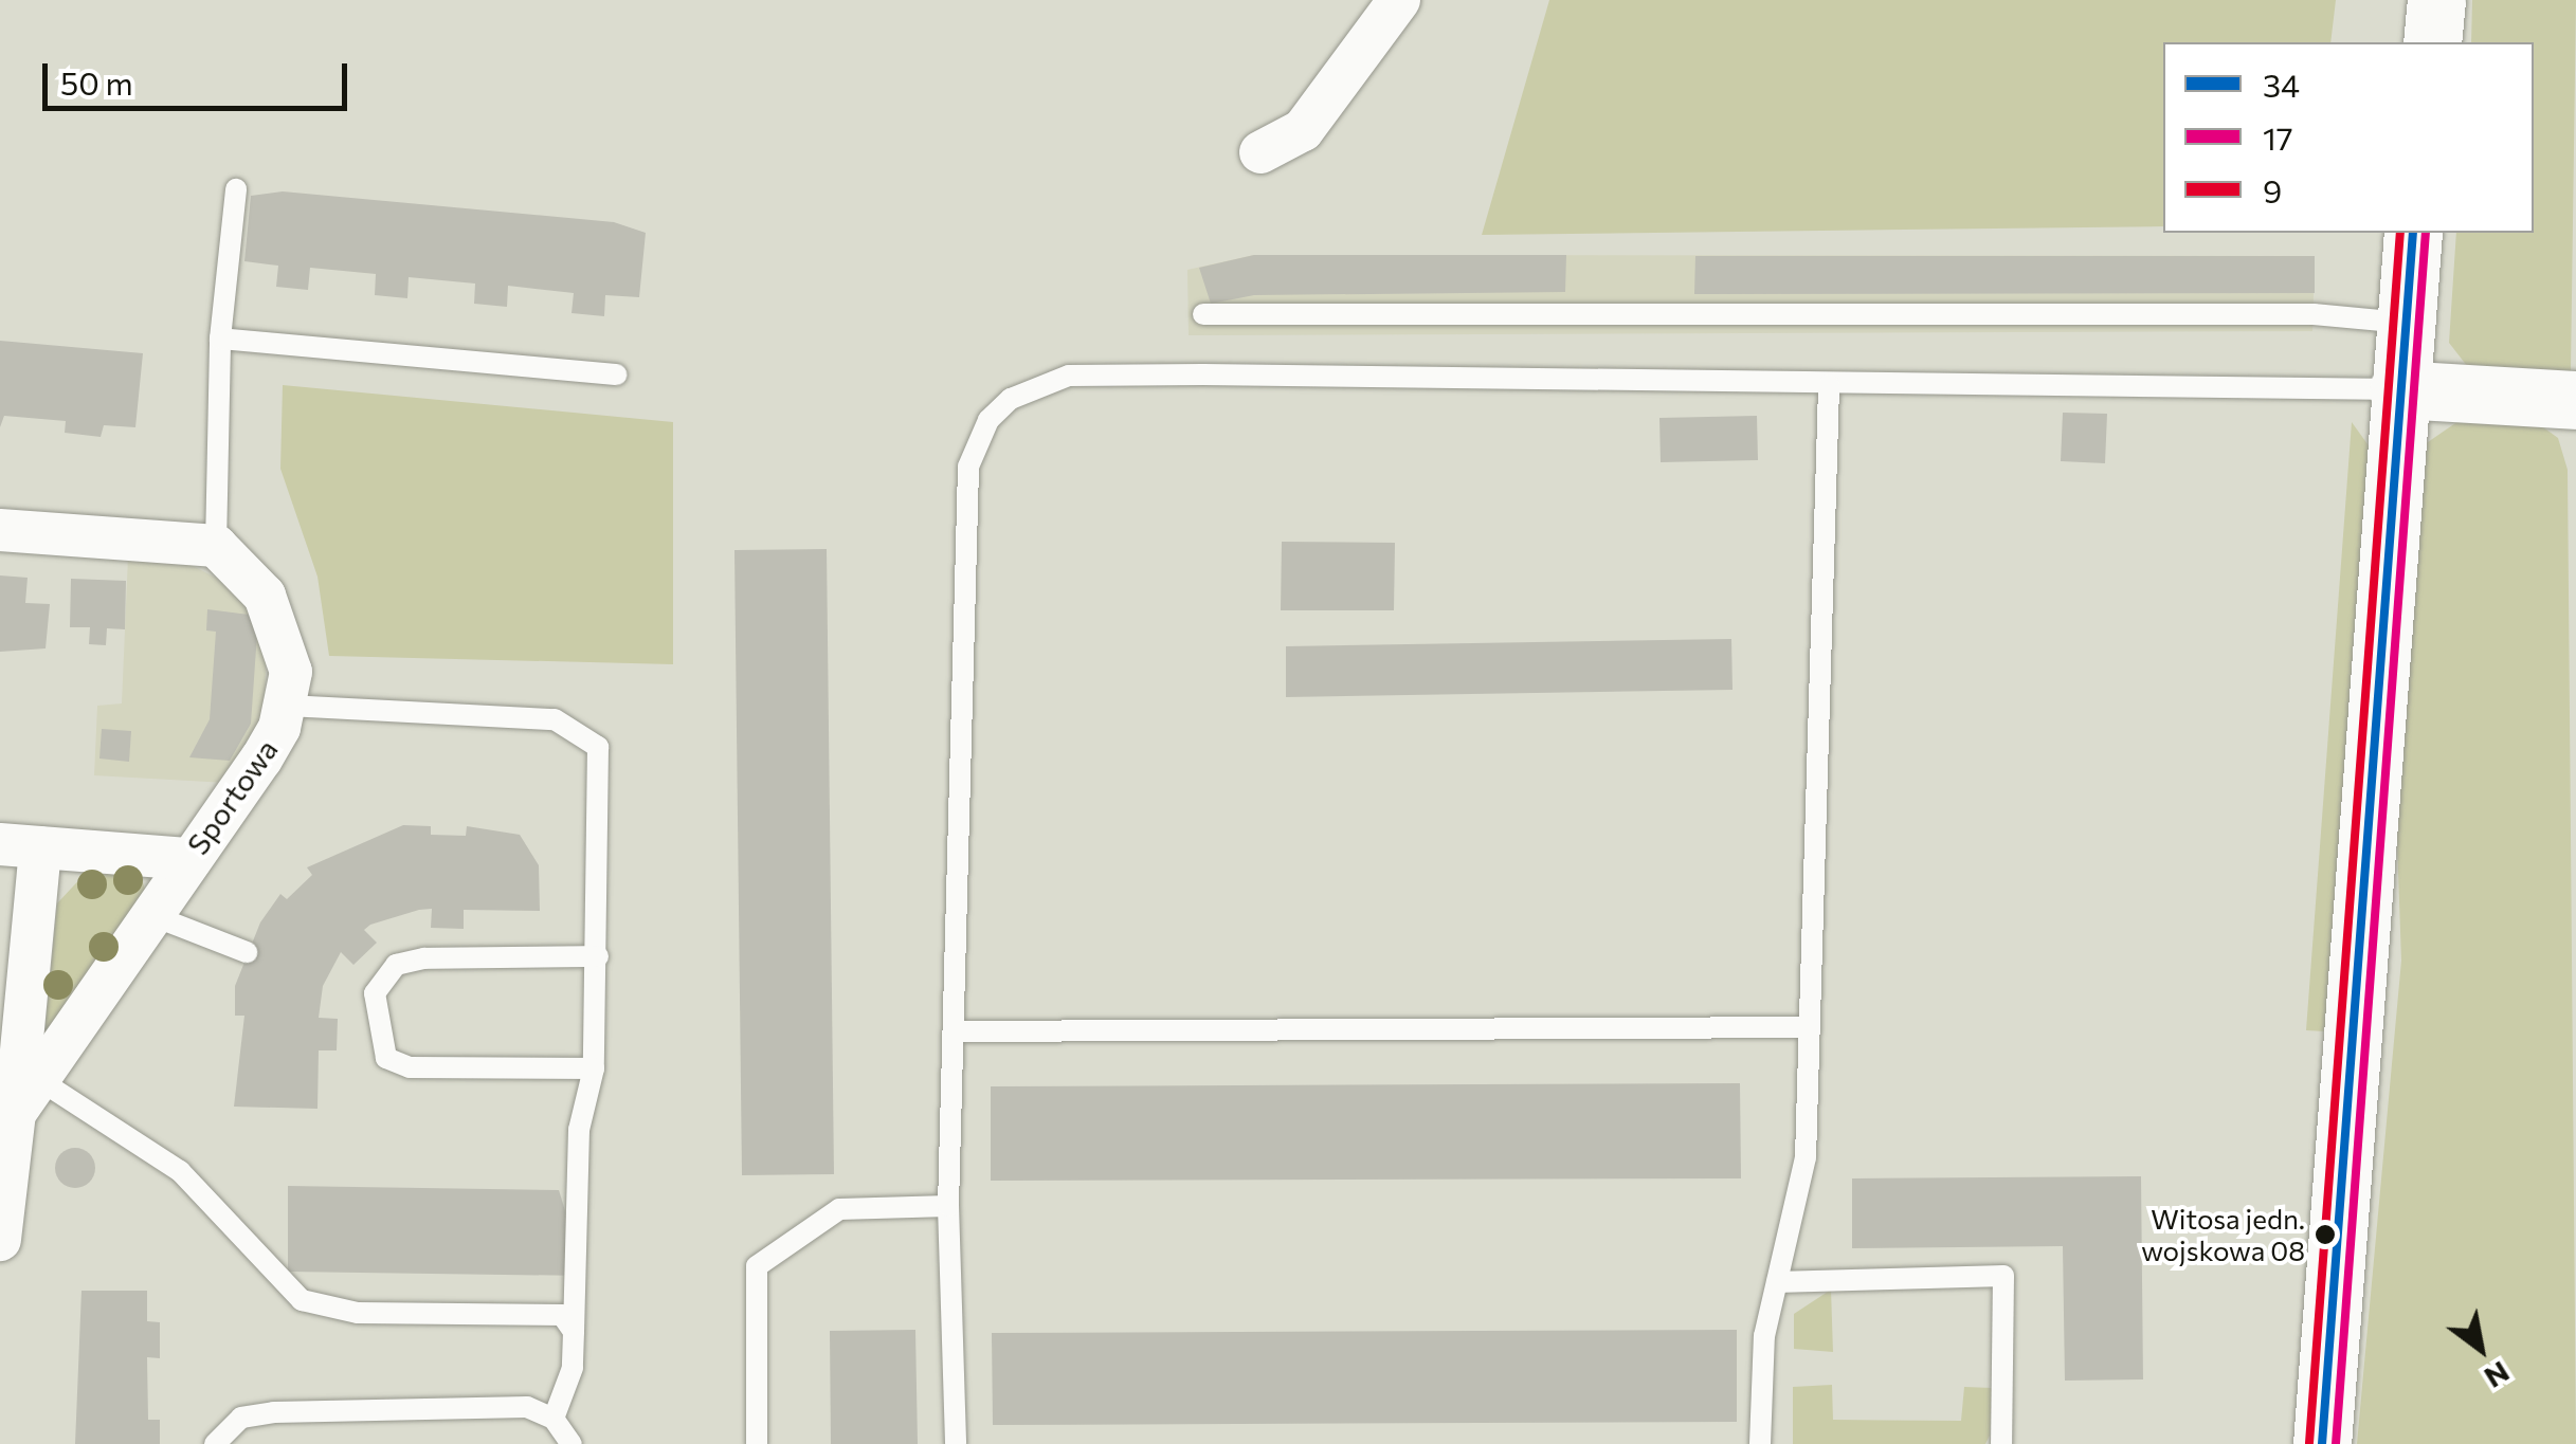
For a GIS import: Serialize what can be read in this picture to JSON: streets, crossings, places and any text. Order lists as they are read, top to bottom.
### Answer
{
  "streets": {
    "street": ["Sportowa"]
  },
  "places": ["Witosa jedn. wojskowa 08"],
  "lines": ["transit line 34", "transit line 17", "transit line 9"],
  "legend": ["34", "17", "9"],
  "scale_bar": "50 m",
  "north": "bottom right"
}
